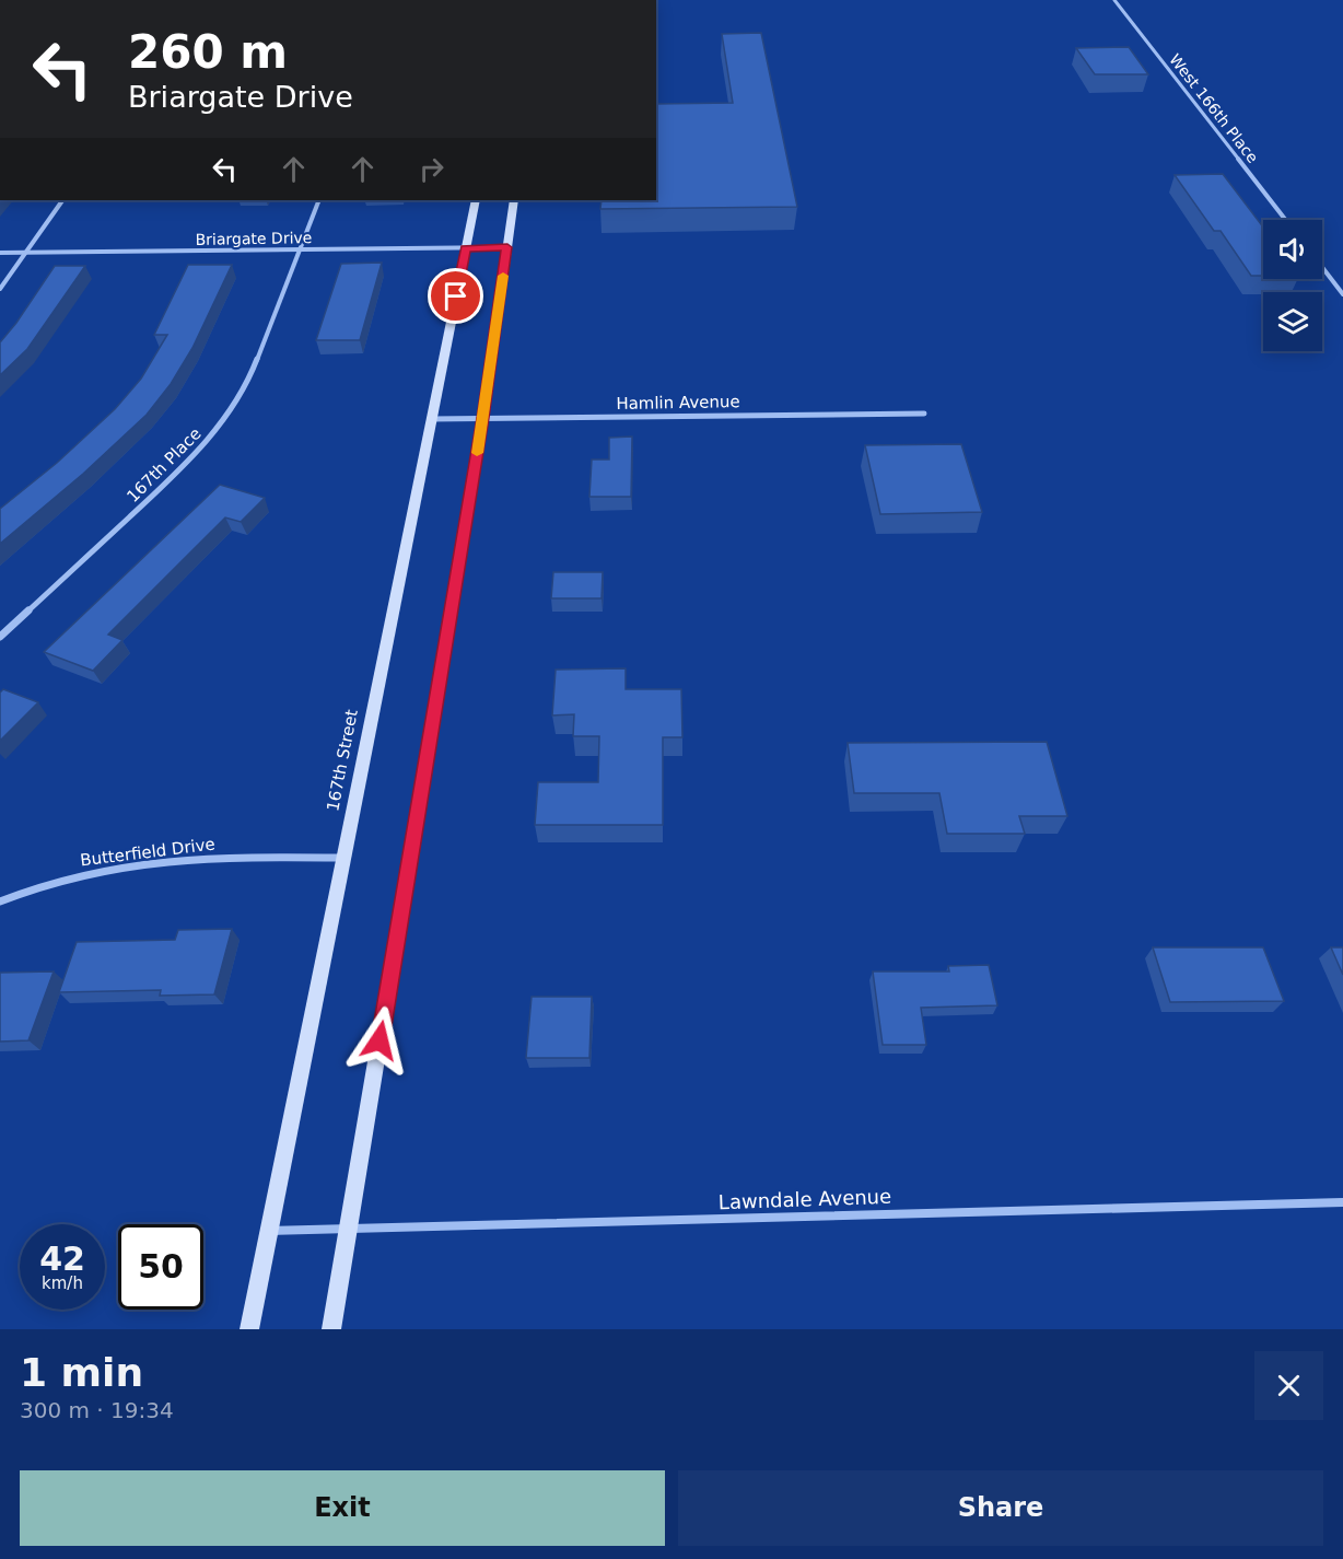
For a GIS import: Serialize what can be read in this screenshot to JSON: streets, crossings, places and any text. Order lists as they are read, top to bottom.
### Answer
{
  "streets": {
    "main road": ["167th Street"],
    "street": [
      "West 166th Place",
      "Briargate Drive",
      "Hamlin Avenue",
      "167th Place",
      "Butterfield Drive",
      "Lawndale Avenue"
    ]
  },
  "crossings": [
    ["Briargate Drive", "167th Place"],
    ["Briargate Drive", "167th Street"],
    ["Hamlin Avenue", "167th Street"],
    ["167th Street", "Butterfield Drive"],
    ["167th Street", "Lawndale Avenue"]
  ],
  "page": {
    "turn": ["260 m", "Briargate Drive"],
    "speed": "42 km/h",
    "limit": "50",
    "heading": ["1 min", "300 m · 19:34"],
    "buttons": ["Exit", "Share"]
  }
}
